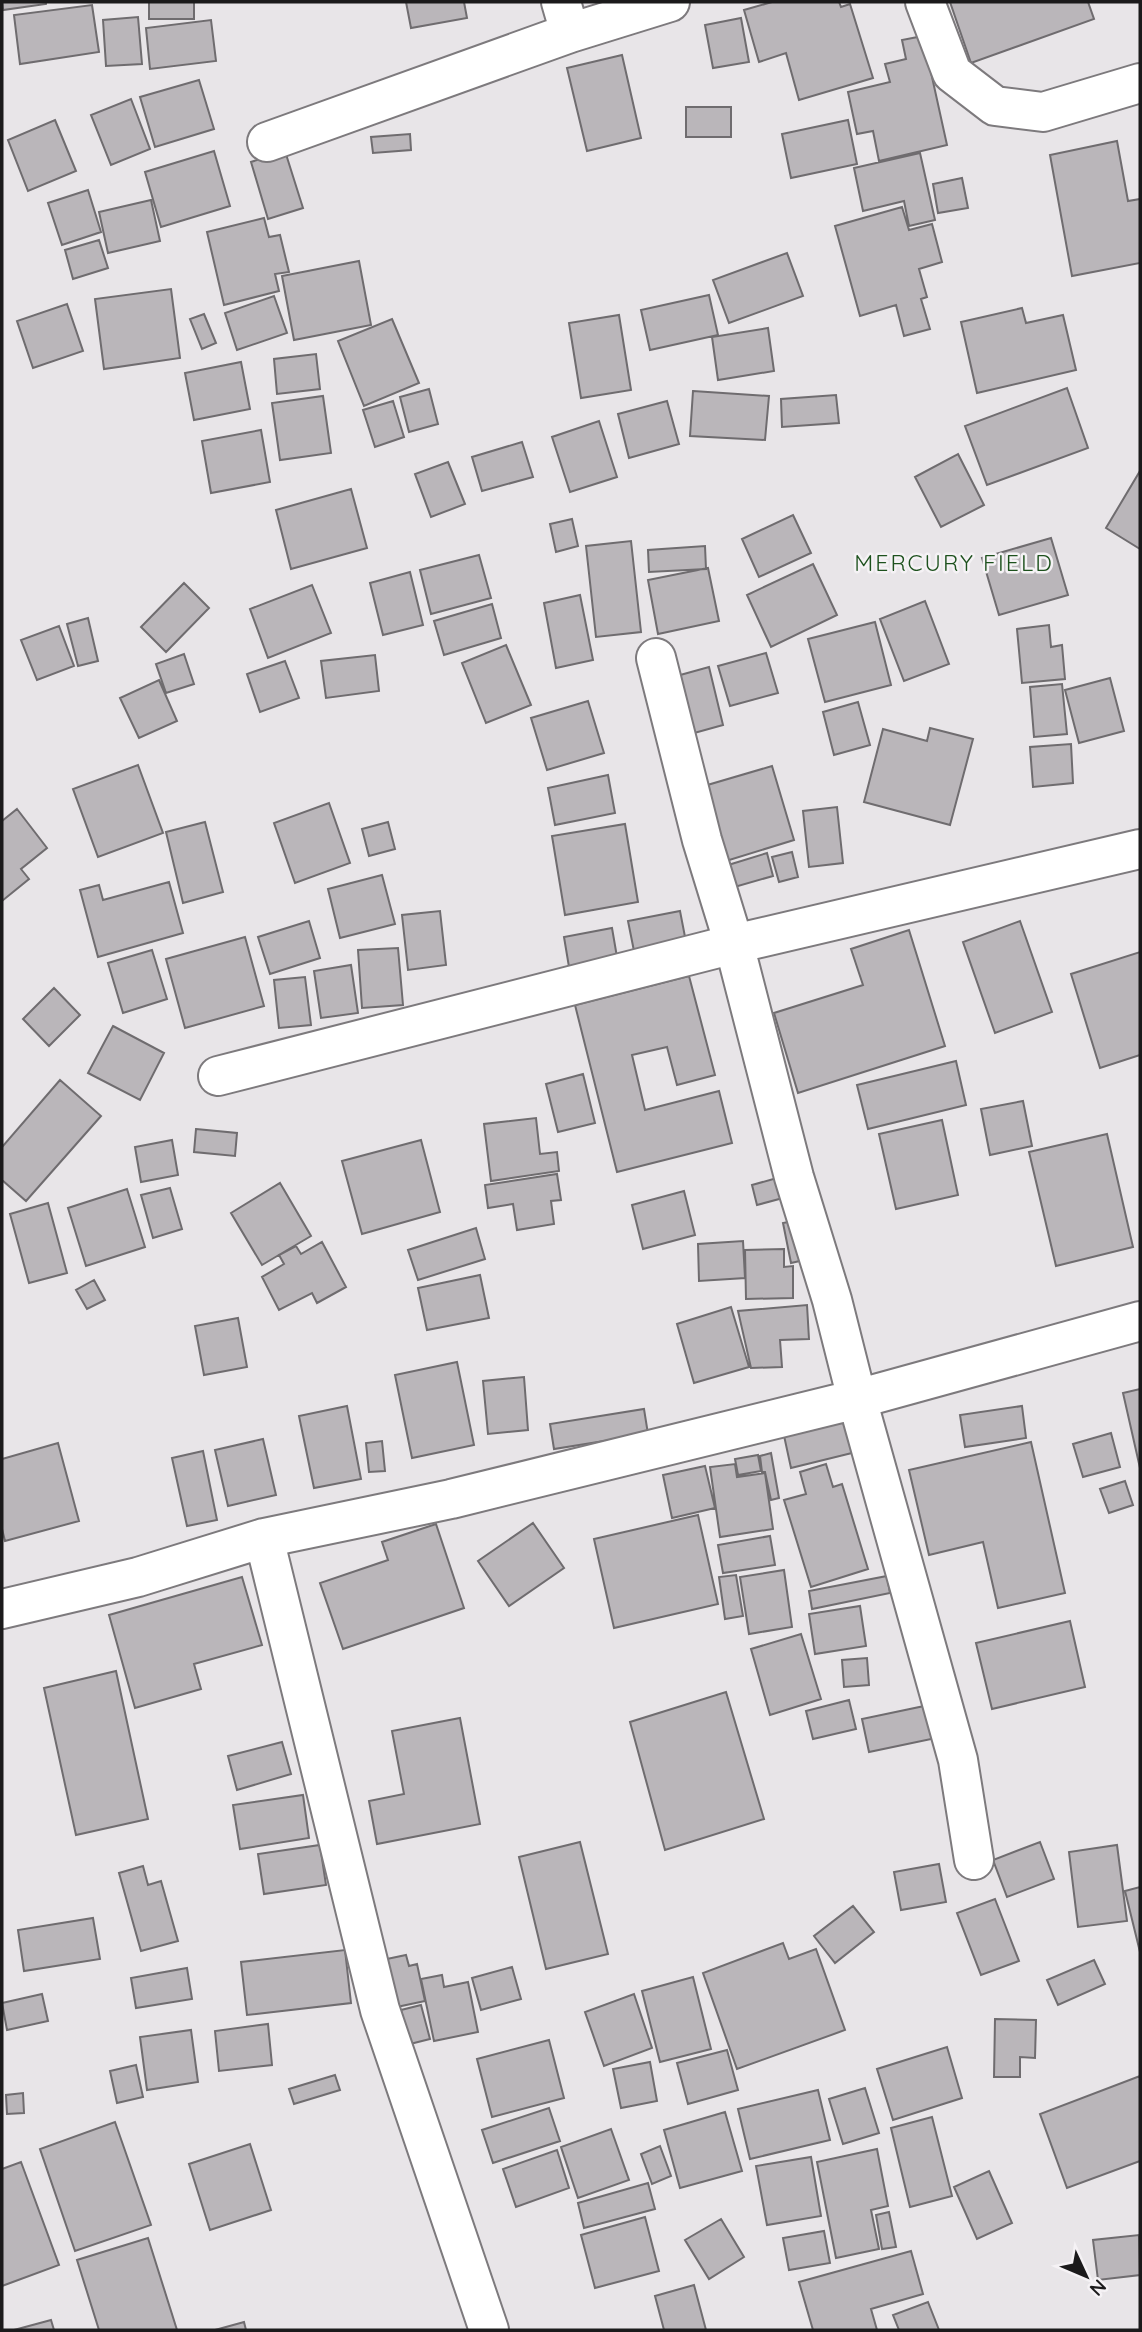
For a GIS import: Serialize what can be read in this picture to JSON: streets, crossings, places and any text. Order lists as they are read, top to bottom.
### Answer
{
  "districts": ["MERCURY FIELD"],
  "north": "bottom right"
}
